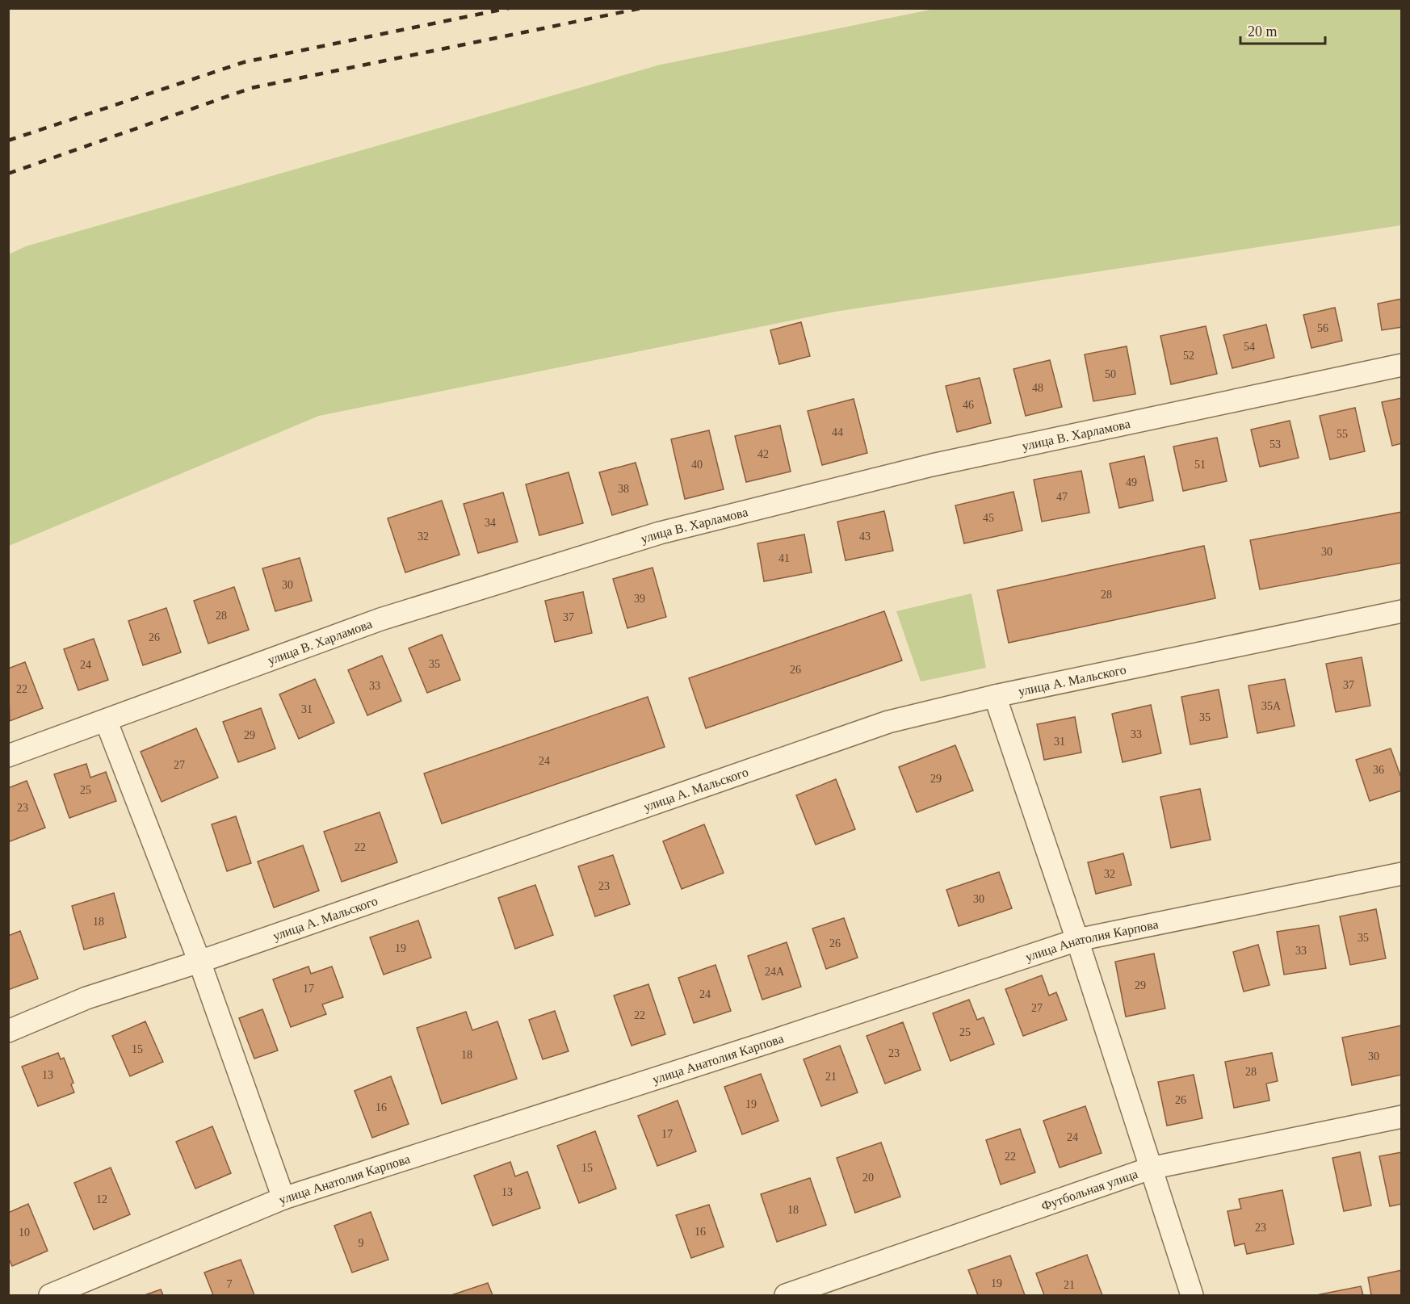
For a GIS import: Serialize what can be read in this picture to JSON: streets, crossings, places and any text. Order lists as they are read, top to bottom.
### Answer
{
  "streets": {
    "street": [
      "улица В. Харламова",
      "улица А. Мальского",
      "улица Анатолия Карпова",
      "Футбольная улица"
    ]
  },
  "house_numbers": [
    "56",
    "54",
    "52",
    "50",
    "48",
    "46",
    "44",
    "55",
    "53",
    "42",
    "40",
    "51",
    "49",
    "38",
    "47",
    "45",
    "34",
    "32",
    "43",
    "30",
    "41",
    "30",
    "28",
    "39",
    "28",
    "37",
    "26",
    "35",
    "24",
    "26",
    "37",
    "33",
    "22",
    "35А",
    "31",
    "35",
    "33",
    "29",
    "31",
    "24",
    "27",
    "36",
    "29",
    "25",
    "23",
    "22",
    "32",
    "23",
    "30",
    "18",
    "35",
    "26",
    "19",
    "33",
    "24А",
    "29",
    "17",
    "24",
    "27",
    "22",
    "25",
    "15",
    "23",
    "18",
    "30",
    "28",
    "13",
    "21",
    "26",
    "19",
    "16",
    "17",
    "24",
    "22",
    "15",
    "20",
    "13",
    "12",
    "18",
    "23",
    "16",
    "10",
    "9",
    "19",
    "7",
    "21"
  ],
  "scale_bar": "20 m"
}
